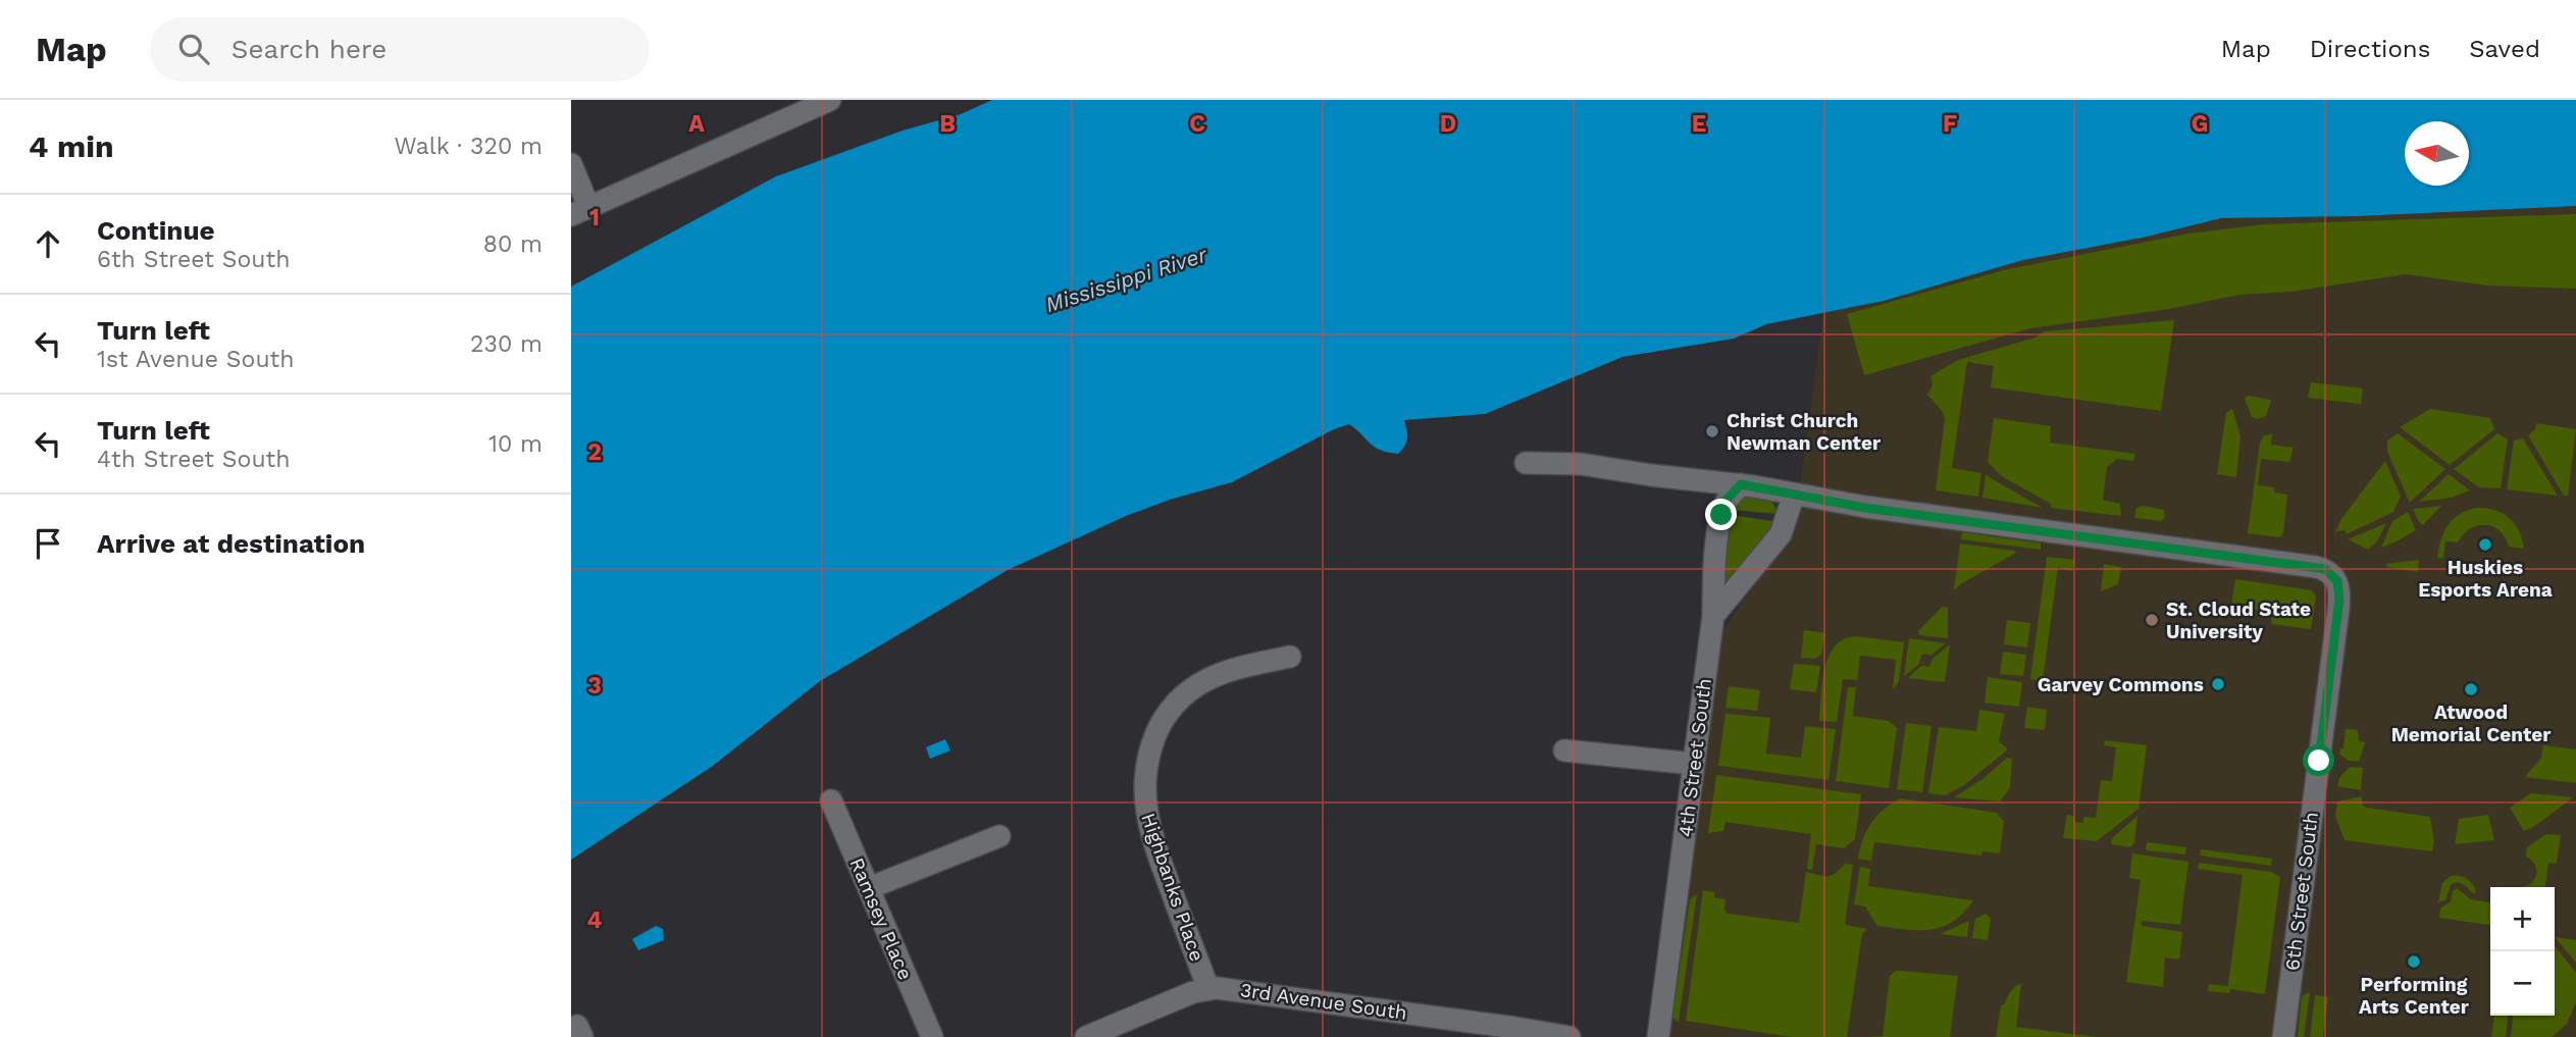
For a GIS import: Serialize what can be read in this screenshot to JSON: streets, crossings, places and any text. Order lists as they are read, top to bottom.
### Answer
{
  "streets": {
    "street": [
      "4th Street South",
      "Highbanks Place",
      "6th Street South",
      "Ramsey Place",
      "3rd Avenue South"
    ]
  },
  "crossings": [
    ["Highbanks Place", "3rd Avenue South"]
  ],
  "water": ["Mississippi River"],
  "places": [
    "Christ Church Newman Center",
    "Huskies Esports Arena",
    "St. Cloud State University",
    "Garvey Commons",
    "Atwood Memorial Center",
    "Performing Arts Center"
  ],
  "north": "left",
  "page": {
    "header": "Map",
    "search": "Search here",
    "nav": ["Map", "Directions", "Saved"],
    "heading": ["4 min", "Walk · 320 m"],
    "list": [
      ["Continue", "6th Street South", "80 m"],
      ["Turn left", "1st Avenue South", "230 m"],
      ["Turn left", "4th Street South", "10 m"],
      "Arrive at destination"
    ],
    "map_buttons": ["+", "−"]
  },
  "grid": {
    "columns": [
      "A",
      "B",
      "C",
      "D",
      "E",
      "F",
      "G"
    ],
    "rows": [
      "1",
      "2",
      "3",
      "4"
    ]
  }
}
